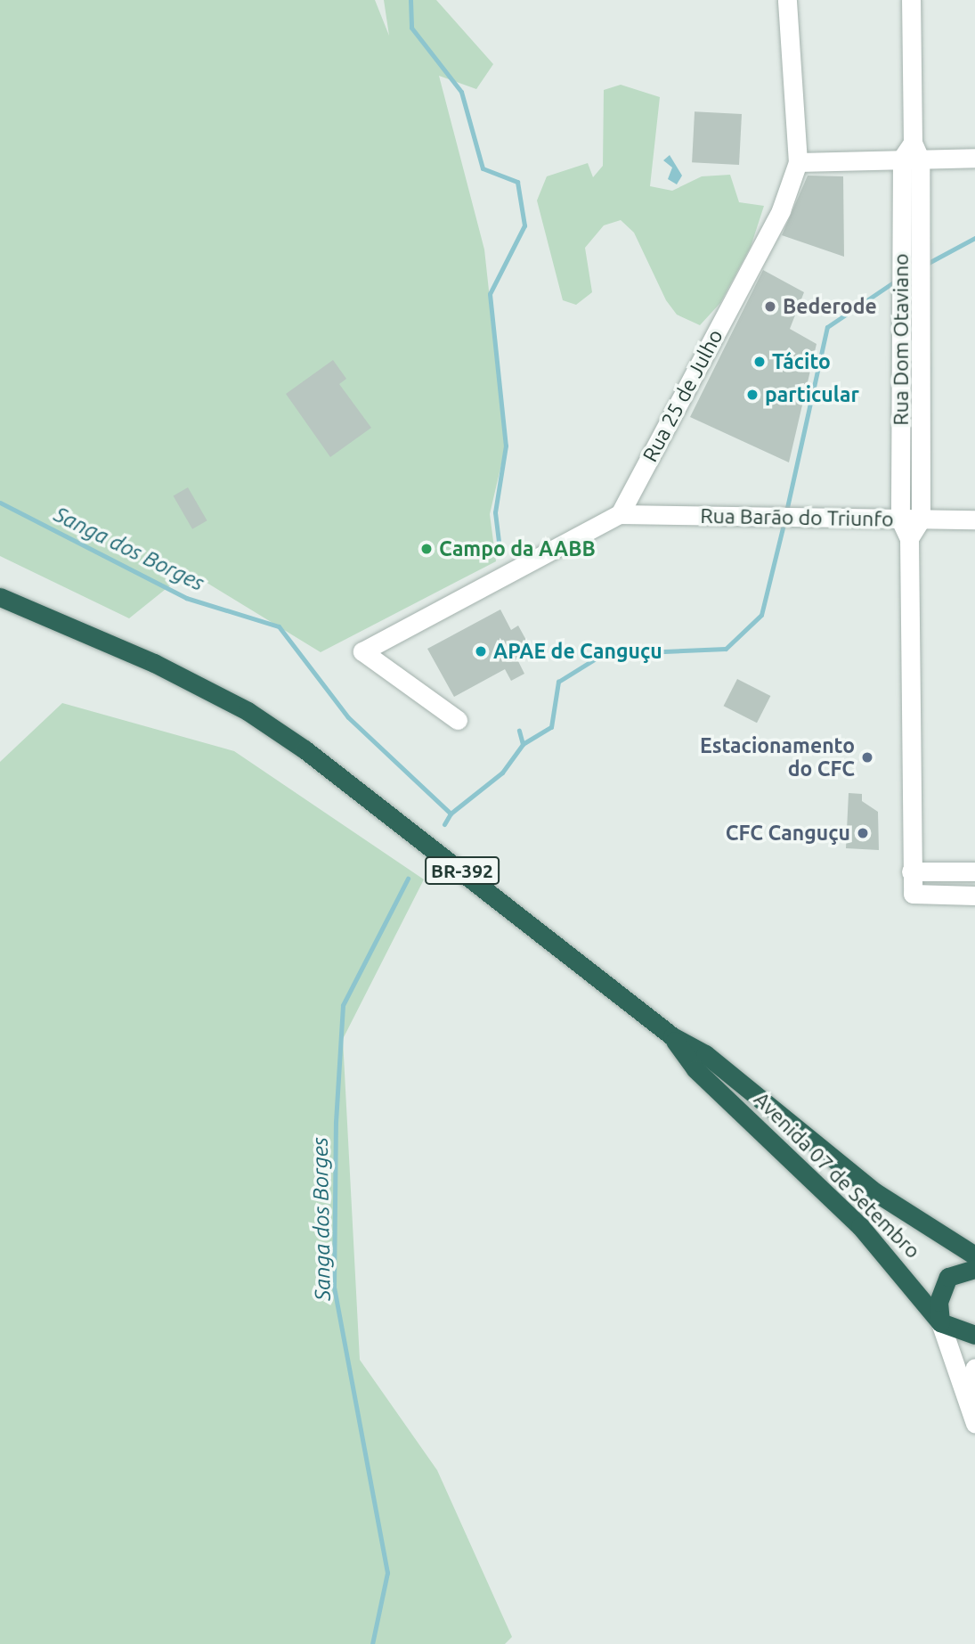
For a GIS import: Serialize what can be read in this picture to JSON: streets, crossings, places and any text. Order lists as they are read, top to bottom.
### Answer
{
  "streets": {
    "highway": ["BR-392", "Avenida 07 de Setembro"],
    "street": ["Rua Dom Otaviano", "Rua 25 de Julho", "Rua Barão do Triunfo"]
  },
  "crossings": [
    ["Rua Dom Otaviano", "Rua Barão do Triunfo"],
    ["Rua 25 de Julho", "Rua Barão do Triunfo"]
  ],
  "water": ["Sanga dos Borges"],
  "places": [
    "Bederode",
    "Tácito",
    "particular",
    "Campo da AABB",
    "APAE de Canguçu",
    "Estacionamento do CFC",
    "CFC Canguçu"
  ]
}
